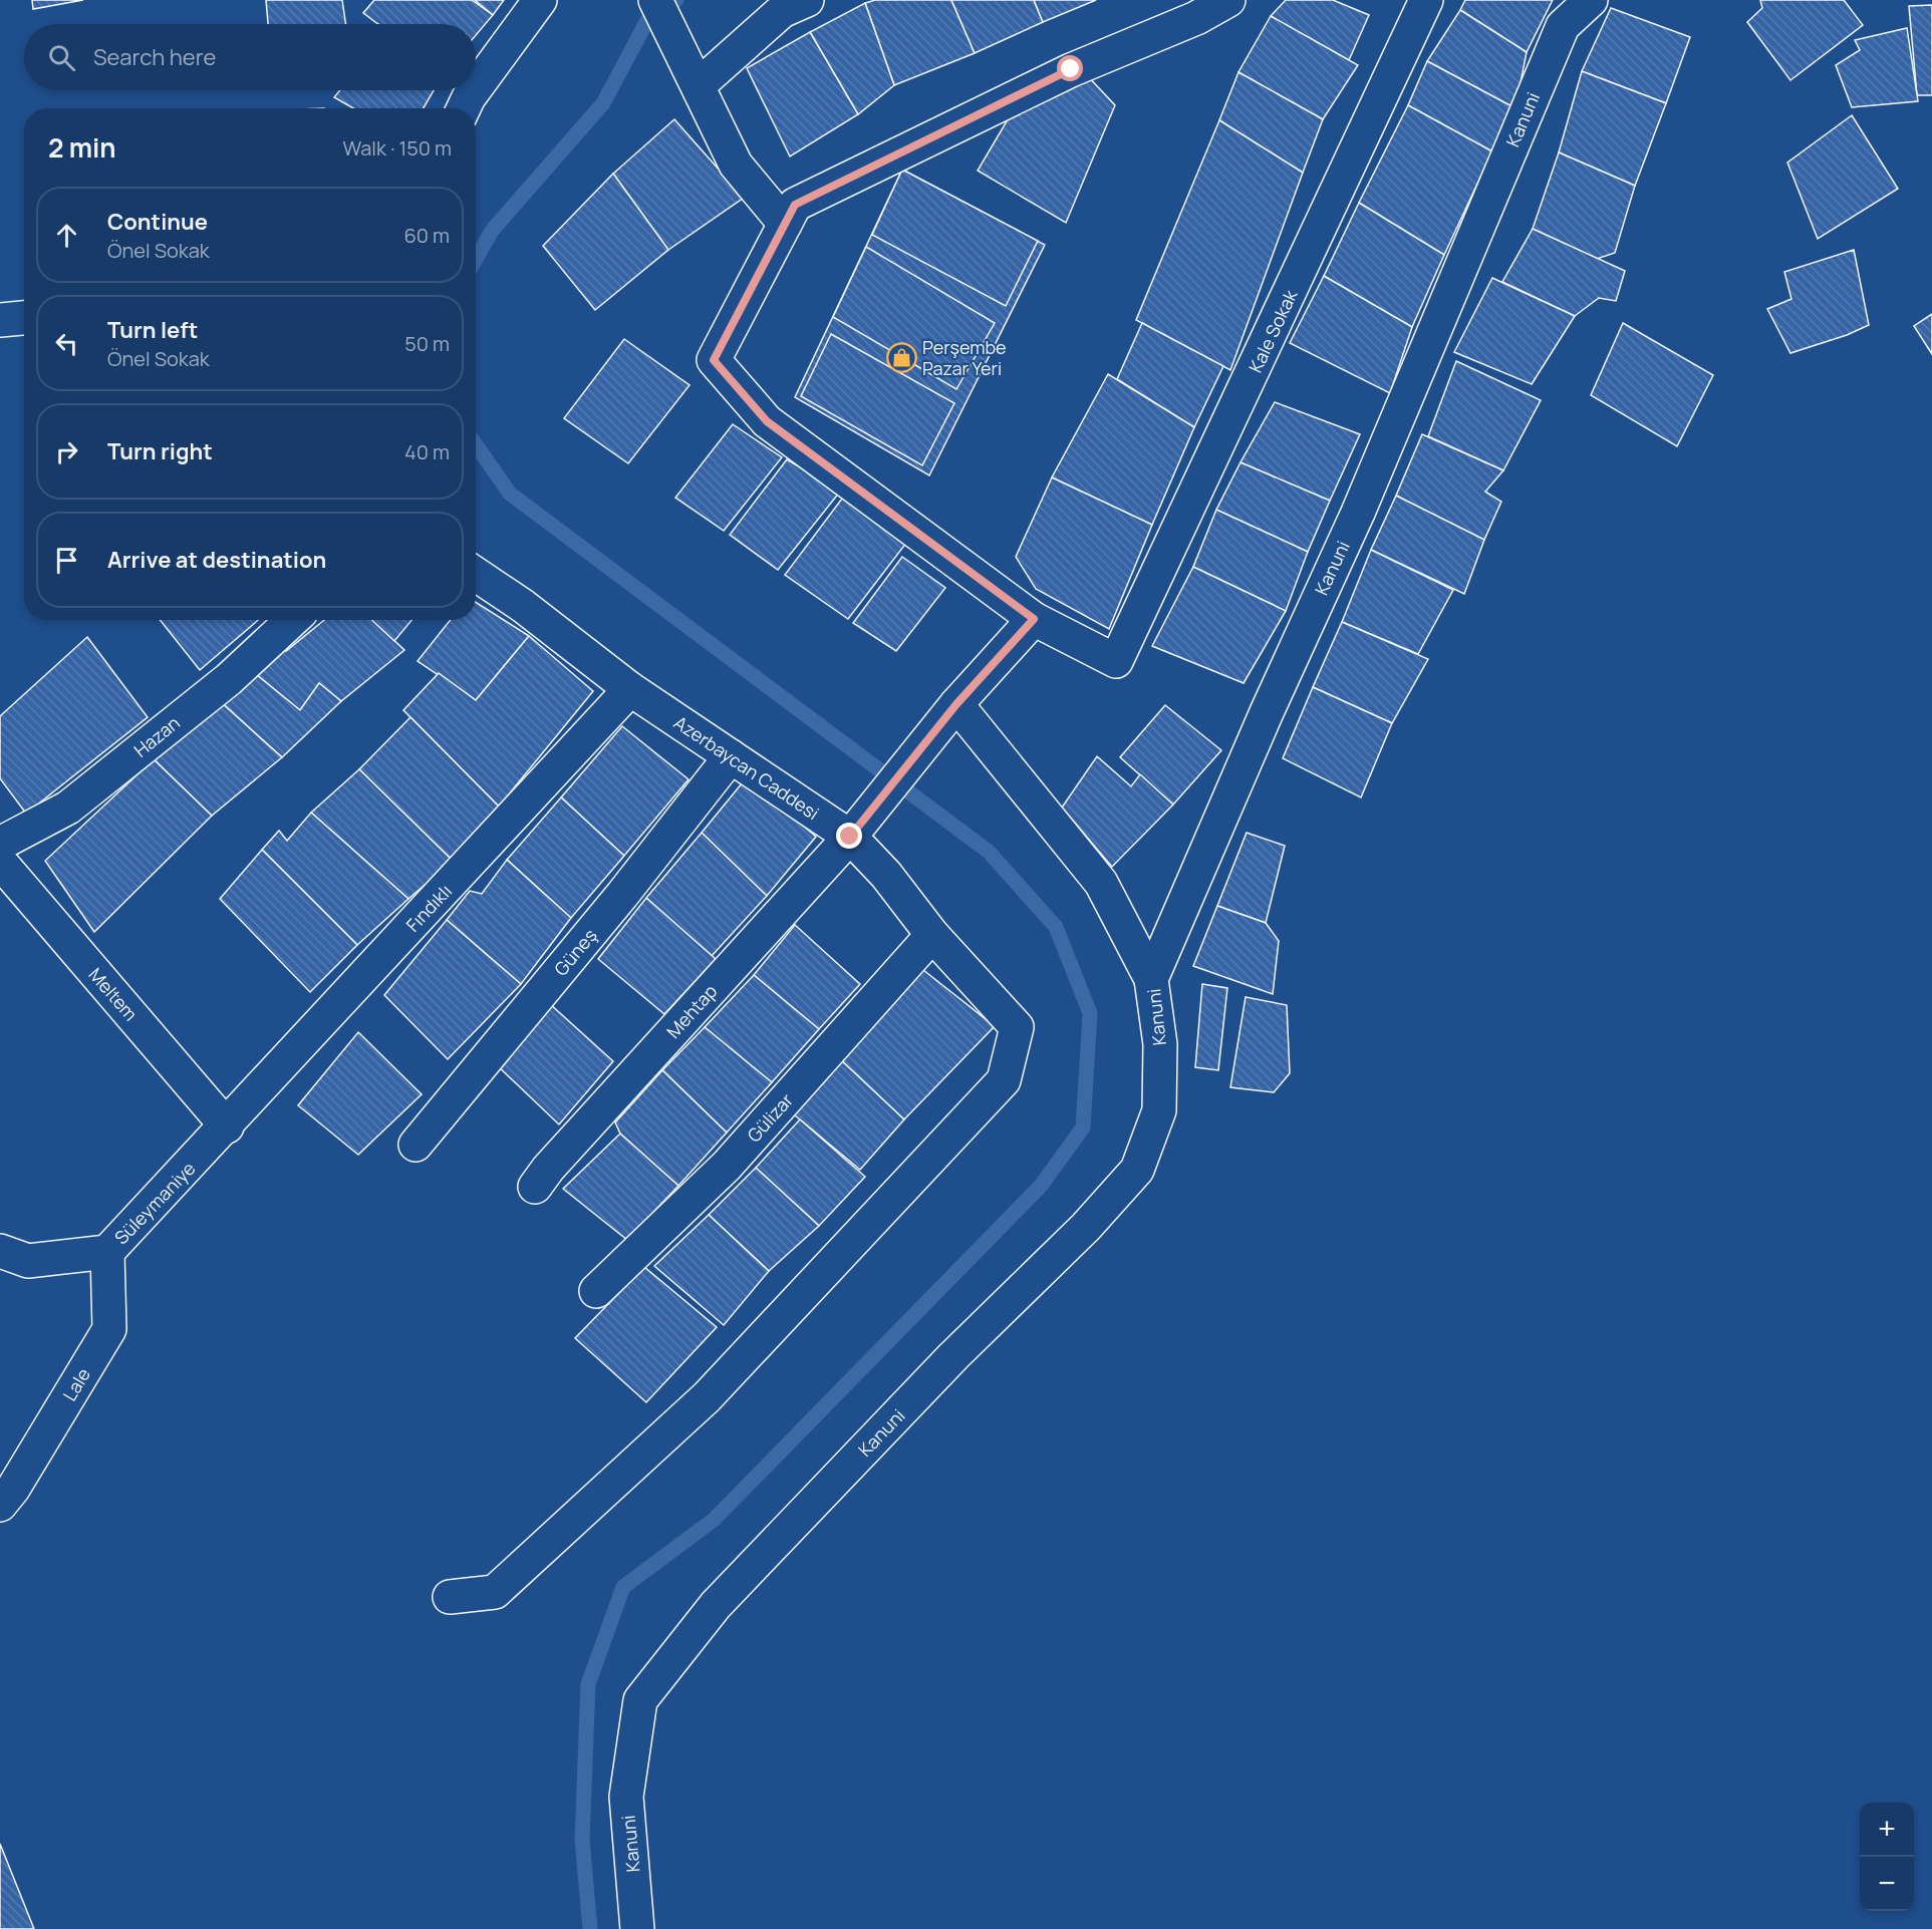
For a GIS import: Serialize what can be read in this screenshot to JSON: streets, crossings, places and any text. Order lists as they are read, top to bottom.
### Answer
{
  "streets": {
    "street": [
      "Kanuni",
      "Kale Sokak",
      "Hazan",
      "Azerbaycan Caddesi",
      "Fındıklı",
      "Güneş",
      "Meltem",
      "Mehtap",
      "Gülizar",
      "Süleymaniye",
      "Lale"
    ]
  },
  "crossings": [
    ["Kale Sokak", "Mehtap"],
    ["Azerbaycan Caddesi", "Fındıklı"],
    ["Azerbaycan Caddesi", "Güneş"],
    ["Azerbaycan Caddesi", "Mehtap"],
    ["Azerbaycan Caddesi", "Gülizar"],
    ["Fındıklı", "Meltem"],
    ["Fındıklı", "Süleymaniye"],
    ["Meltem", "Süleymaniye"],
    ["Süleymaniye", "Lale"]
  ],
  "places": {
    "shop": ["Perşembe Pazar Yeri"]
  },
  "page": {
    "search": "Search here",
    "heading": ["2 min", "Walk · 150 m"],
    "list": [
      ["Continue", "Önel Sokak", "60 m"],
      ["Turn left", "Önel Sokak", "50 m"],
      ["Turn right", "40 m"],
      "Arrive at destination"
    ],
    "map_buttons": ["+", "−"]
  }
}
